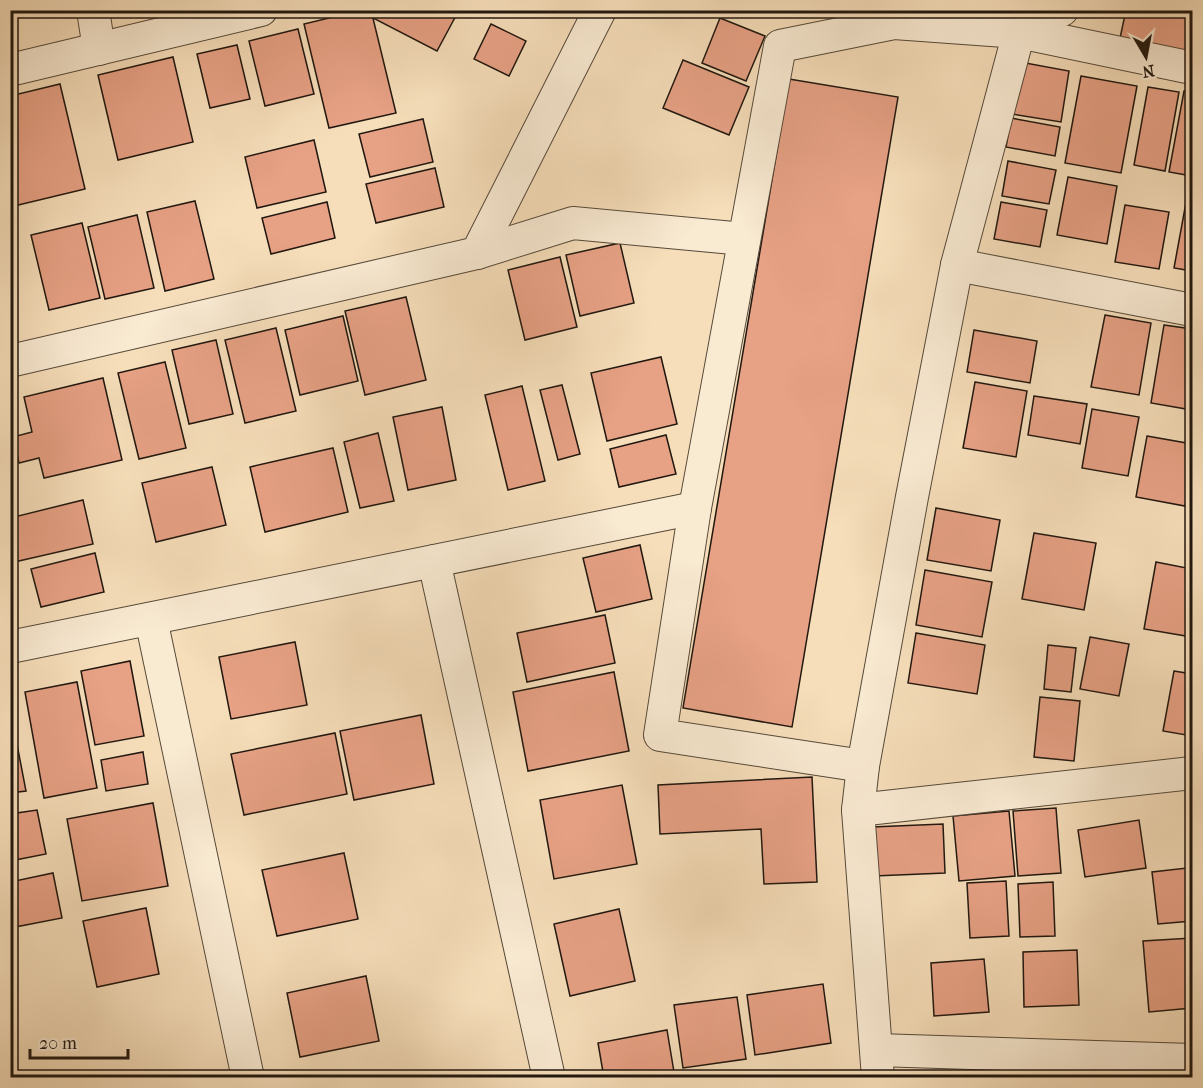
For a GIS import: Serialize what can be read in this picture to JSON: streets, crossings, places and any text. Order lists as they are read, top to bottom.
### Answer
{
  "scale_bar": "20 m",
  "north": "bottom"
}
